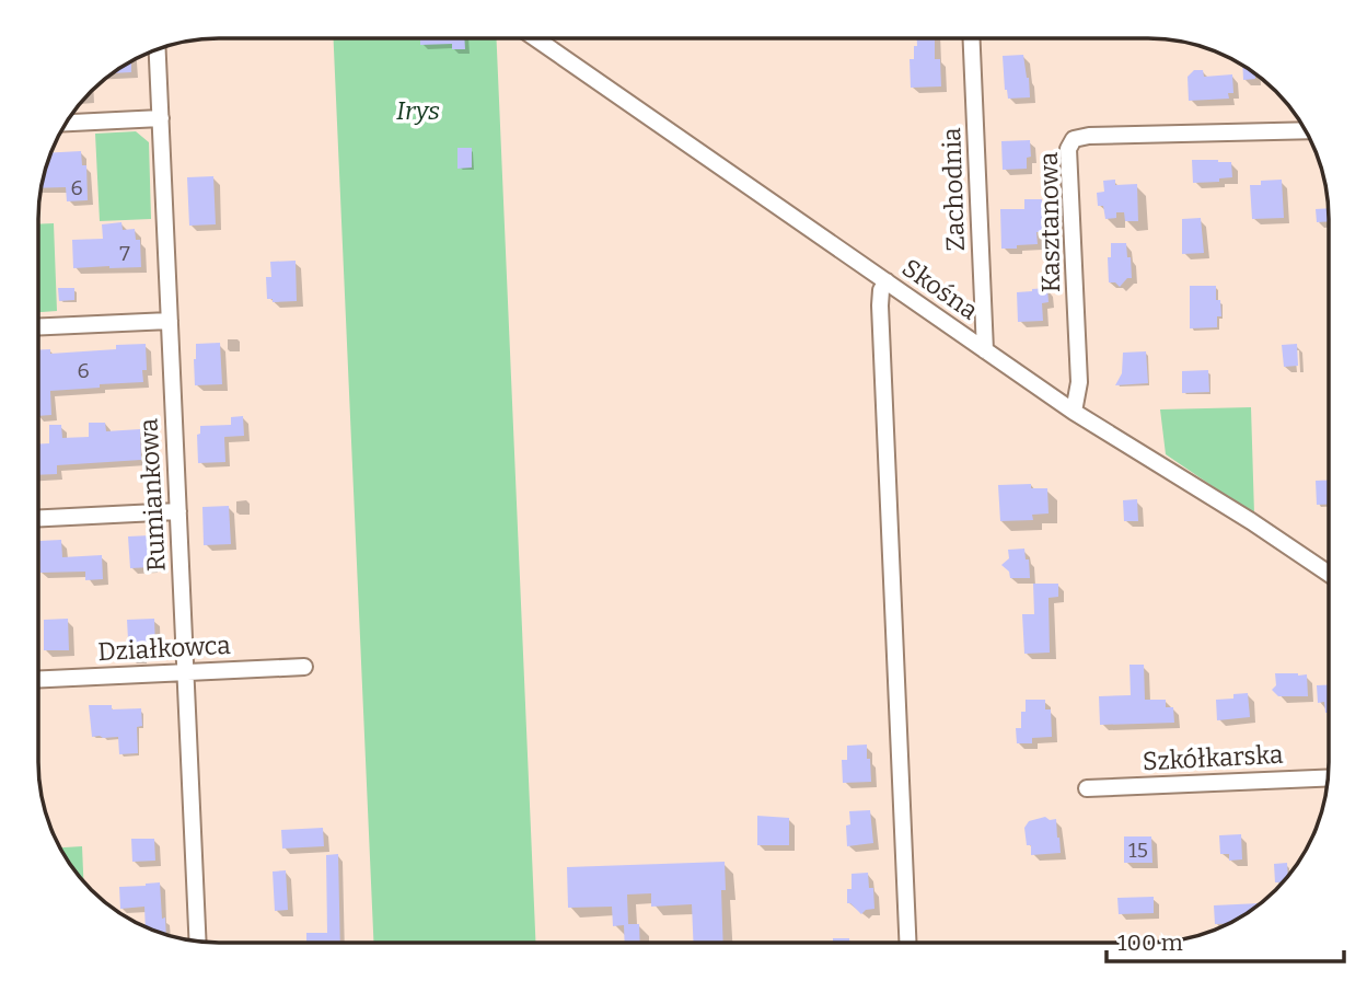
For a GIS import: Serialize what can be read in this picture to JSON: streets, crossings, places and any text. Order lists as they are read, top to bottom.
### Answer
{
  "streets": {
    "street": [
      "Zachodnia",
      "Kasztanowa",
      "Skośna",
      "Rumiankowa",
      "Działkowca",
      "Szkółkarska"
    ]
  },
  "crossings": [
    ["Zachodnia", "Skośna"],
    ["Kasztanowa", "Skośna"],
    ["Rumiankowa", "Działkowca"]
  ],
  "parks": ["Irys"],
  "house_numbers": [
    "6",
    "7",
    "6",
    "15"
  ],
  "scale_bar": "100 m"
}
